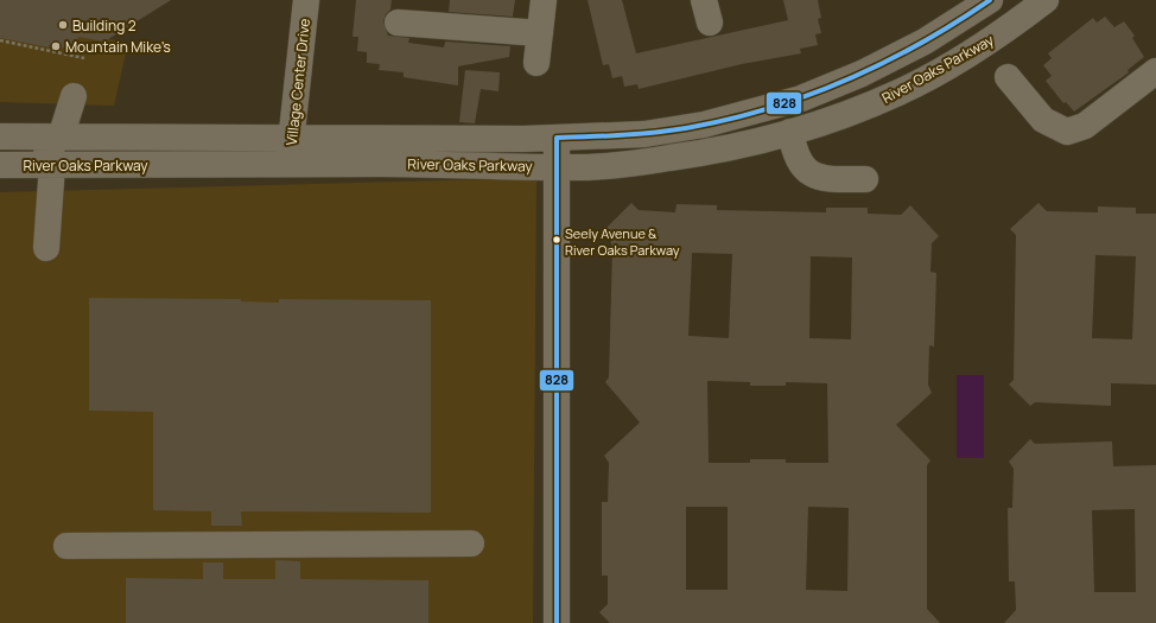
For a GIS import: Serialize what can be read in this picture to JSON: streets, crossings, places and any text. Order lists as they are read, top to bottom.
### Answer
{
  "streets": {
    "street": ["River Oaks Parkway", "Village Center Drive"]
  },
  "crossings": [
    ["River Oaks Parkway", "Village Center Drive"]
  ],
  "places": ["Building 2", "Mountain Mike's", "Seely Avenue & River Oaks Parkway"],
  "lines": ["transit line 828"]
}
